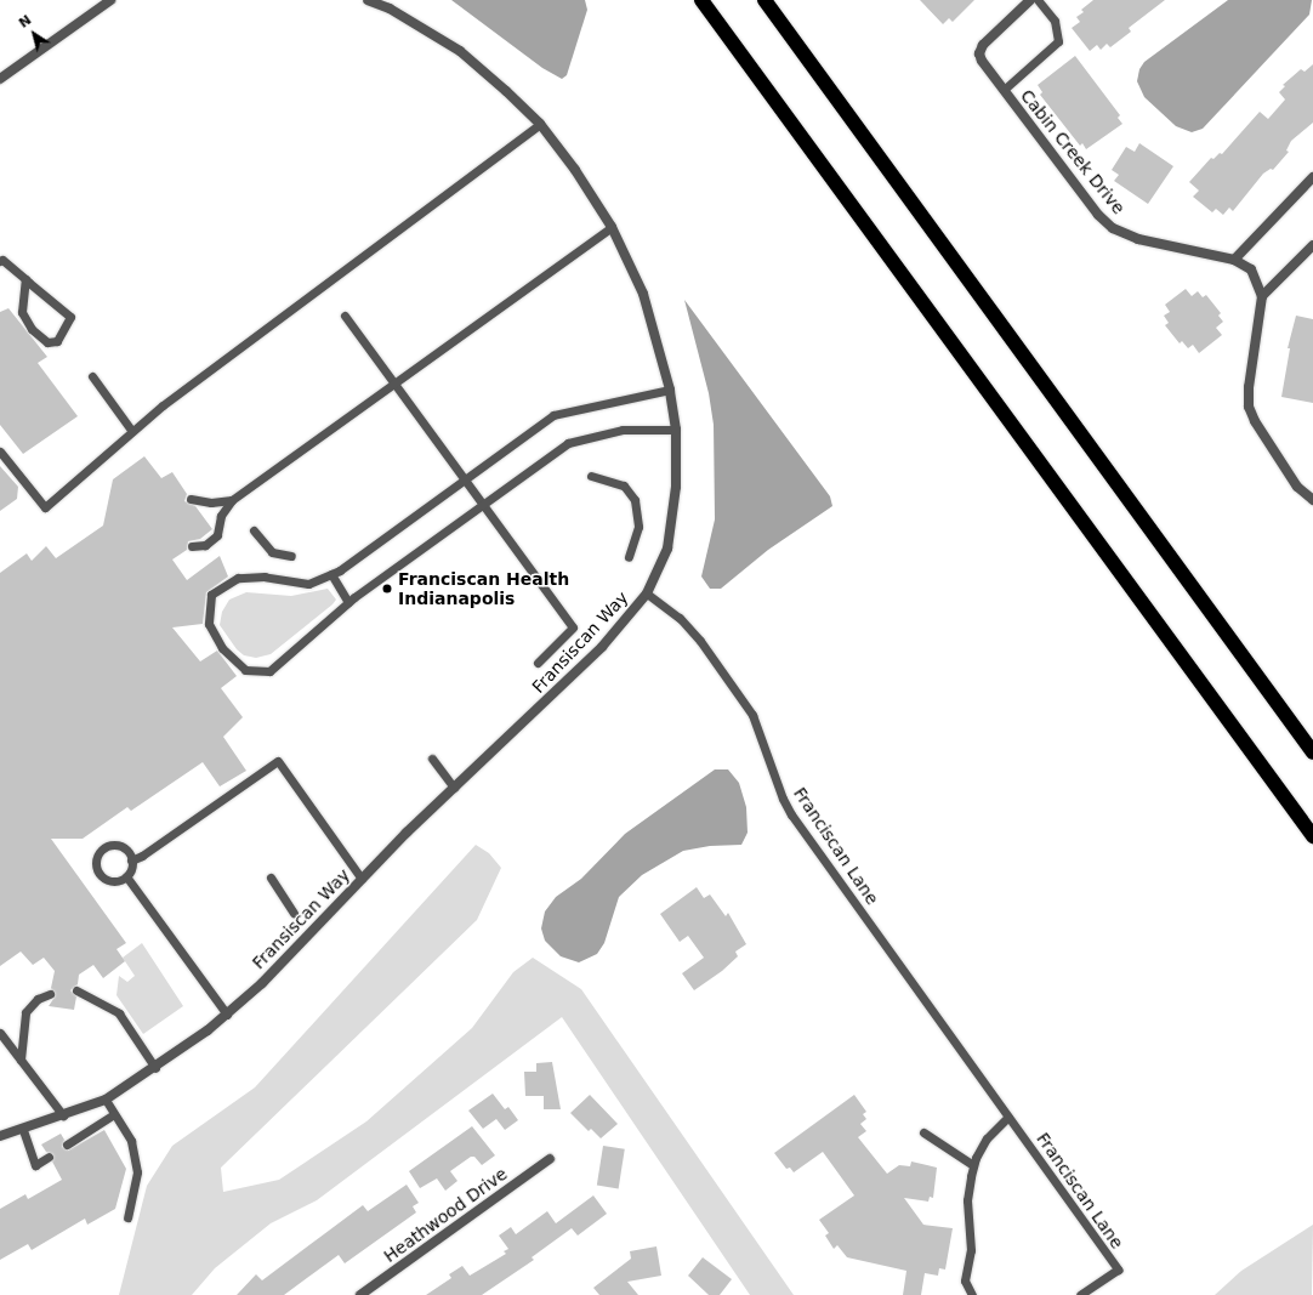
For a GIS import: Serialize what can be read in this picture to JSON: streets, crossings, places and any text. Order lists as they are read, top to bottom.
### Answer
{
  "streets": {
    "street": ["Cabin Creek Drive", "Fransiscan Way", "Heathwood Drive"],
    "lane": ["Franciscan Lane"]
  },
  "crossings": [
    ["Fransiscan Way", "Franciscan Lane"]
  ],
  "places": ["Franciscan Health Indianapolis"],
  "north": "top left"
}
